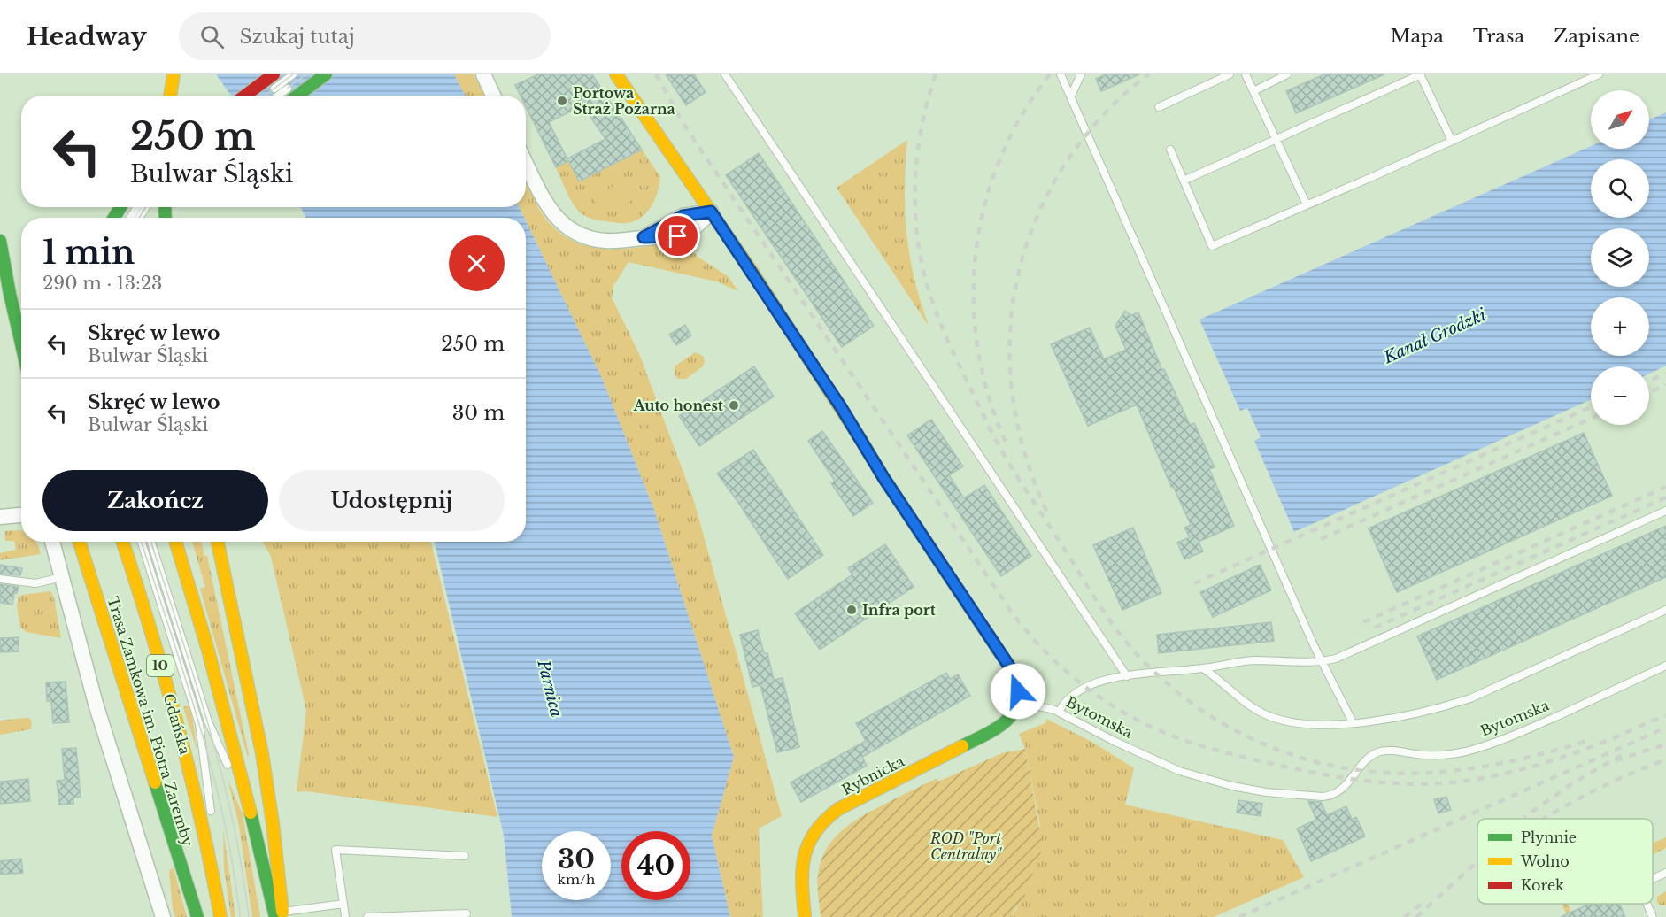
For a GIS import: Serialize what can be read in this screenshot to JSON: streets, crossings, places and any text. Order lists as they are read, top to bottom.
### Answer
{
  "streets": {
    "main road": [
      "10",
      "Trasa Zamkowa im. Piotra Zaremby",
      "Gdańska",
      "Rybnicka"
    ],
    "lane": ["Bytomska"]
  },
  "crossings": [
    ["Bytomska", "Rybnicka"]
  ],
  "water": ["Kanał Grodzki", "Parnica"],
  "parks": ["ROD \"Port Centralny\""],
  "places": ["Portowa Straż Pożarna", "Auto honest", "Infra port"],
  "legend": ["Płynnie", "Wolno", "Korek"],
  "north": "top right",
  "page": {
    "header": "Headway",
    "search": "Szukaj tutaj",
    "nav": ["Mapa", "Trasa", "Zapisane"],
    "map_buttons": ["+", "−"],
    "turn": ["250 m", "Bulwar Śląski"],
    "heading": ["1 min", "290 m · 13:23"],
    "list": [
      {
        "name": "Skręć w lewo",
        "note": "Bulwar Śląski",
        "value": "250 m"
      },
      {
        "name": "Skręć w lewo",
        "note": "Bulwar Śląski",
        "value": "30 m"
      }
    ],
    "buttons": ["Zakończ", "Udostępnij"],
    "speed": "30 km/h",
    "limit": "40"
  }
}
